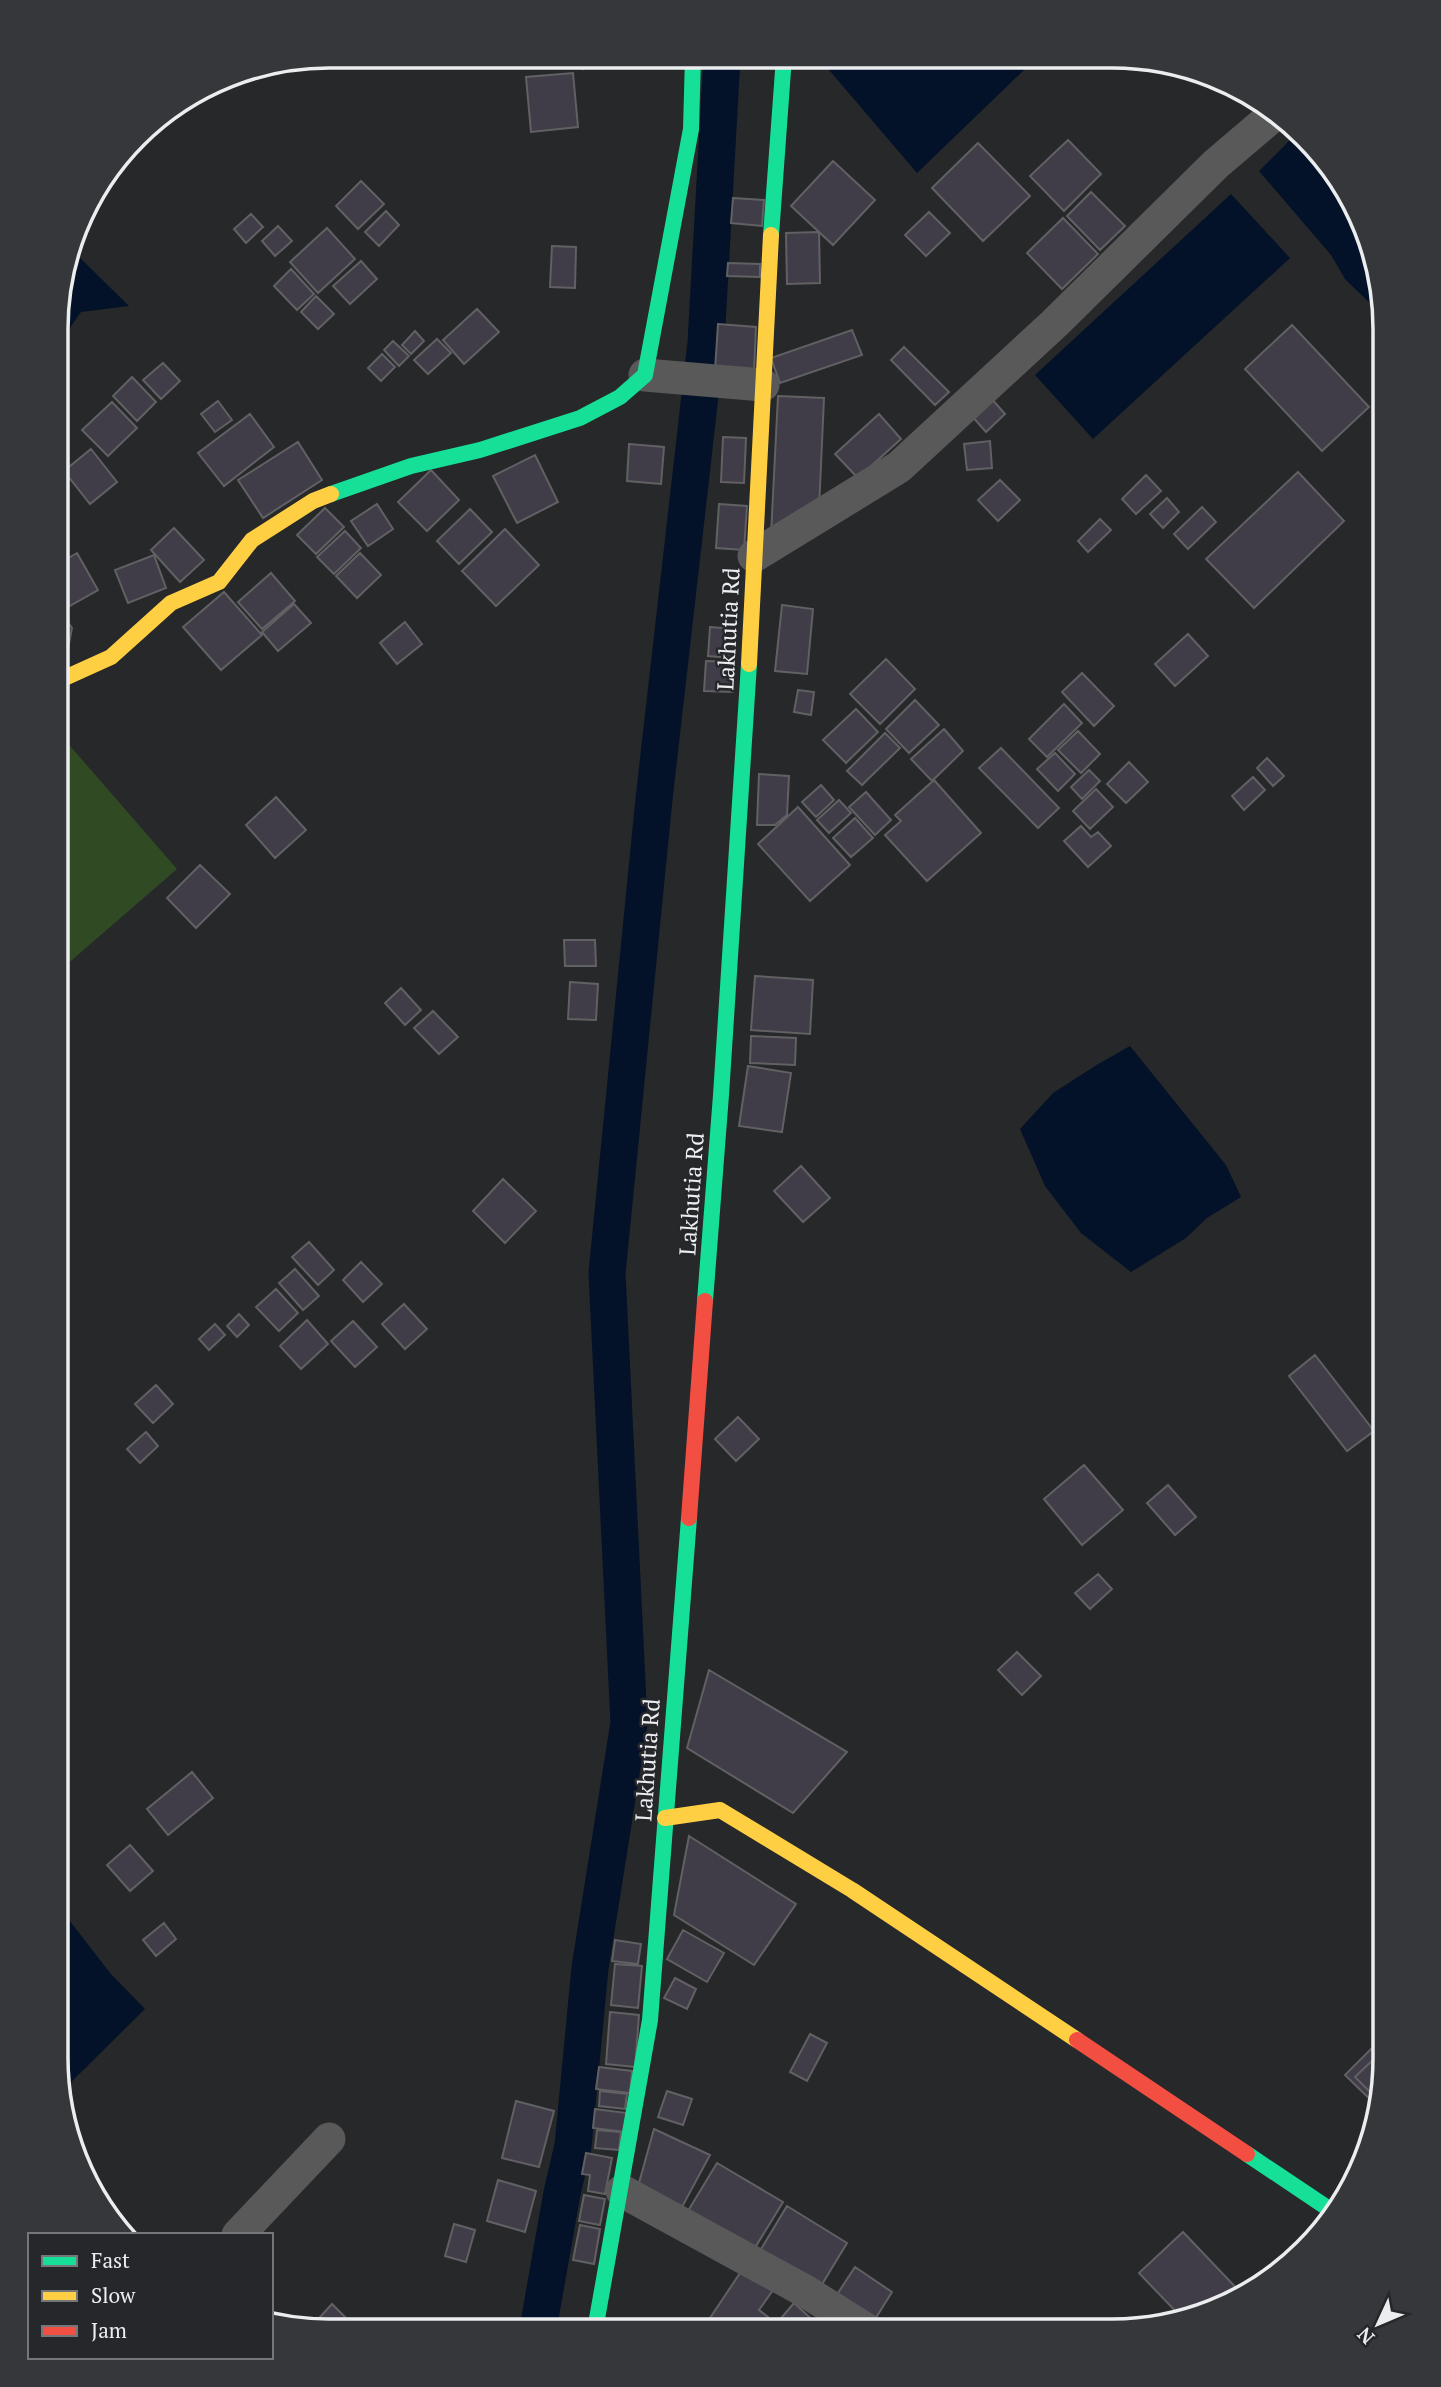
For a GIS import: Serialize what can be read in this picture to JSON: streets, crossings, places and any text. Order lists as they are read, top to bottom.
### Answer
{
  "streets": {
    "street": ["Lakhutia Rd"]
  },
  "legend": ["Fast", "Slow", "Jam"],
  "north": "bottom left"
}
